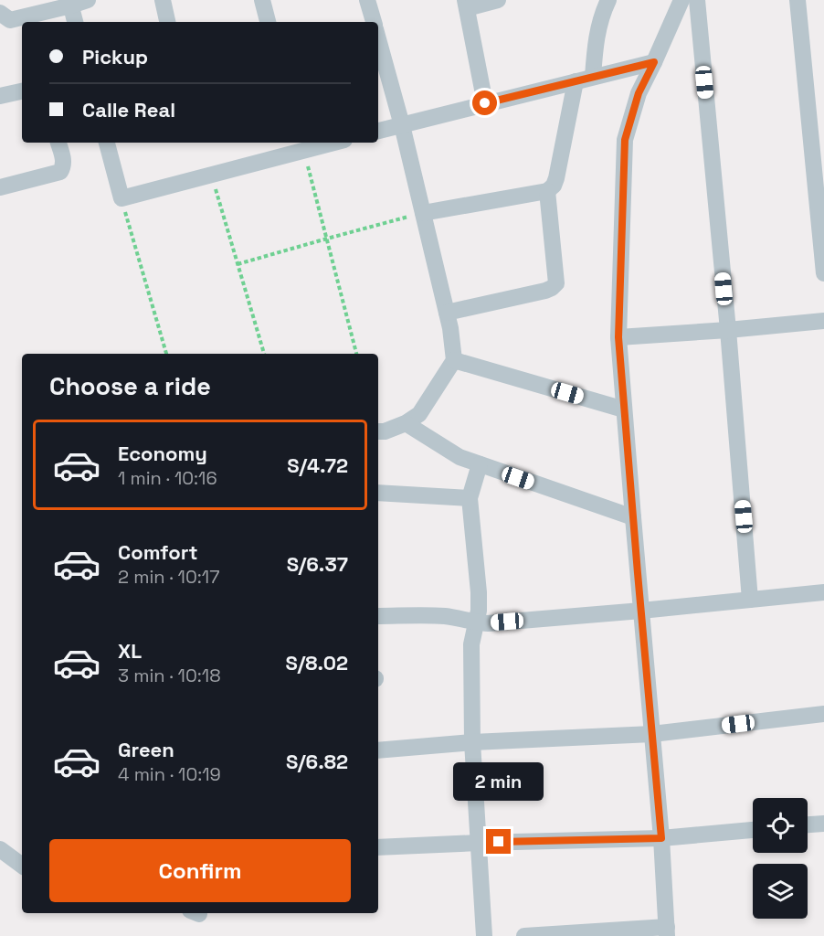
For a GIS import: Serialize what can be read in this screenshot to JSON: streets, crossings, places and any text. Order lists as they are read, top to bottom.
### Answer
{
  "page": {
    "banner": ["Pickup", "Calle Real"],
    "heading": "Choose a ride",
    "list": [
      {
        "name": "Economy",
        "note": "1 min · 10:16",
        "value": "S/4.72"
      },
      {
        "name": "Comfort",
        "note": "2 min · 10:17",
        "value": "S/6.37"
      },
      {
        "name": "XL",
        "note": "3 min · 10:18",
        "value": "S/8.02"
      },
      {
        "name": "Green",
        "note": "4 min · 10:19",
        "value": "S/6.82"
      }
    ],
    "bubble": "2 min",
    "buttons": "Confirm"
  }
}
